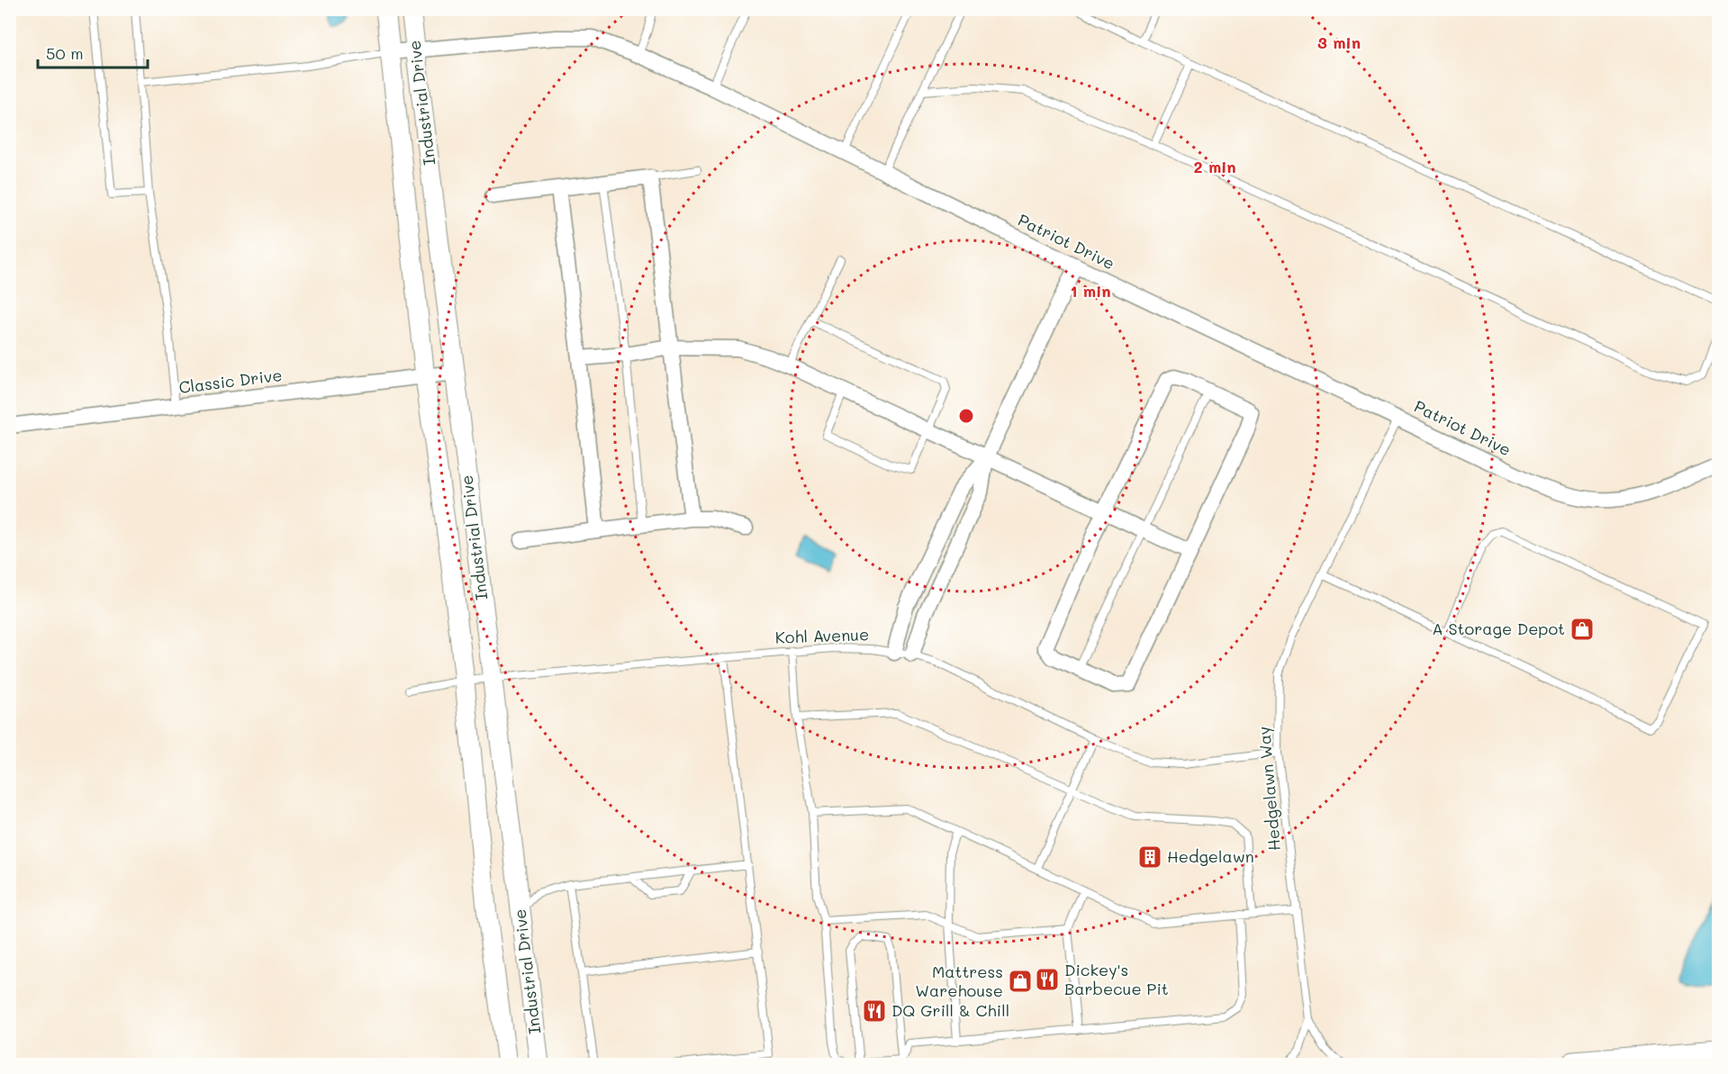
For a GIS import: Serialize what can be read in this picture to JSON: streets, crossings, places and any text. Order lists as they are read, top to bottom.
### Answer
{
  "streets": {
    "street": ["Industrial Drive", "Patriot Drive", "Classic Drive"],
    "lane": ["Kohl Avenue", "Hedgelawn Way"]
  },
  "crossings": [
    ["Industrial Drive", "Patriot Drive"],
    ["Industrial Drive", "Classic Drive"],
    ["Industrial Drive", "Kohl Avenue"],
    ["Patriot Drive", "Hedgelawn Way"],
    ["Kohl Avenue", "Hedgelawn Way"]
  ],
  "places": {
    "shop": ["A Storage Depot", "Mattress Warehouse"],
    "building": ["Hedgelawn"],
    "restaurant": ["Dickey's Barbecue Pit", "DQ Grill & Chill"]
  },
  "scale_bar": "50 m",
  "rings": ["3 min", "2 min", "1 min"]
}
